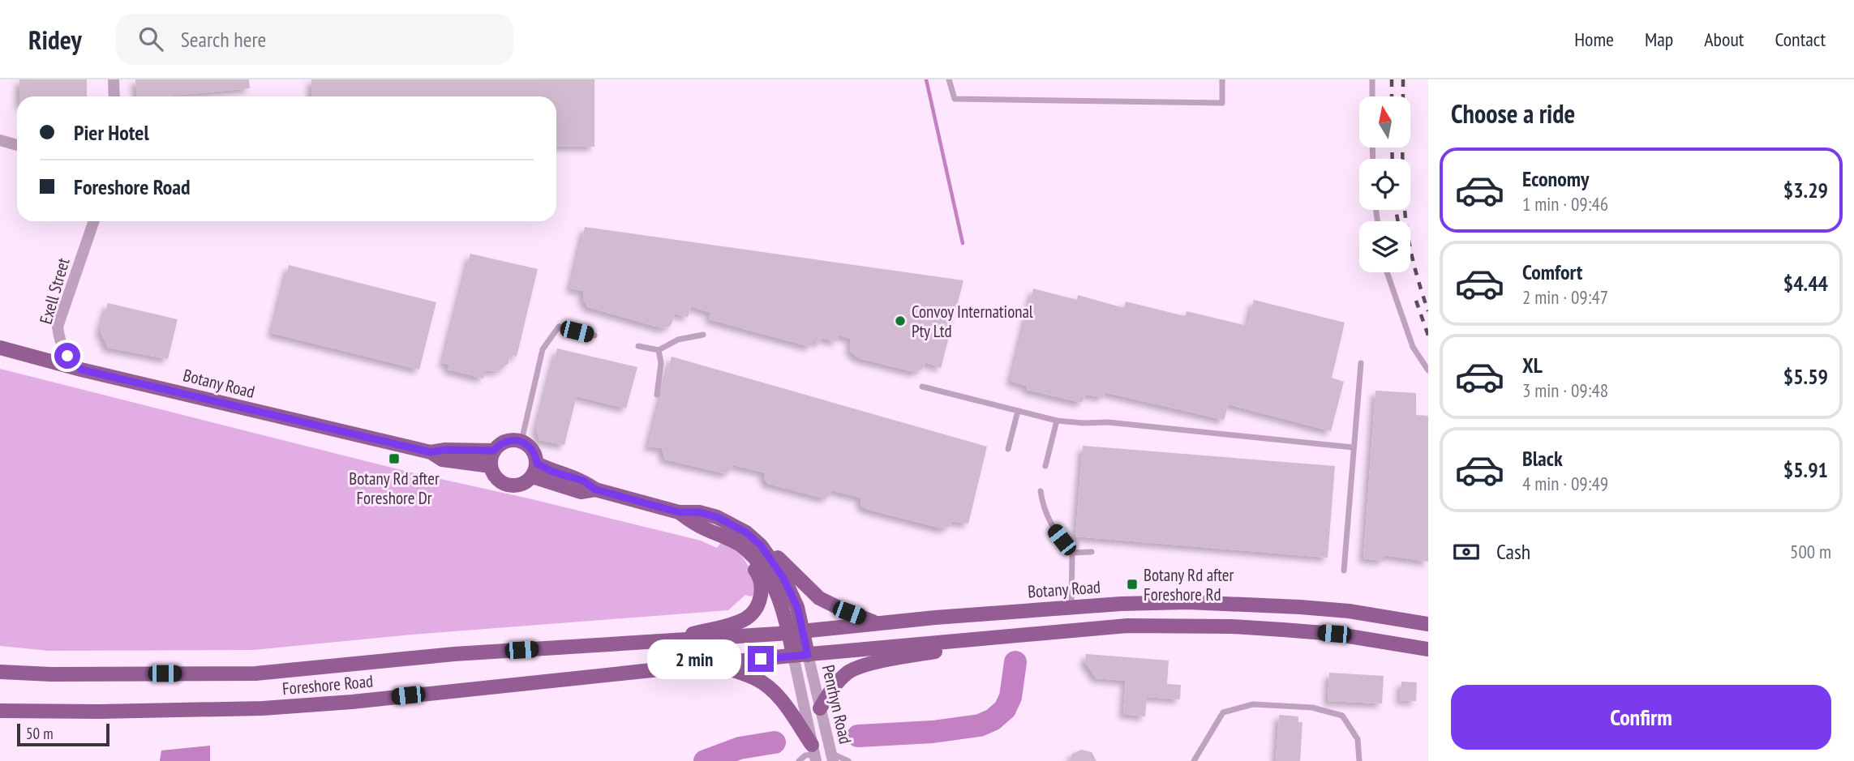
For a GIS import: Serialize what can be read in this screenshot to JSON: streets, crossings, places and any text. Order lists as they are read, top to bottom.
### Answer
{
  "streets": {
    "main road": ["Botany Road", "Foreshore Road"],
    "street": ["Exell Street", "Penrhyn Road"]
  },
  "crossings": [
    ["Exell Street", "Botany Road"],
    ["Botany Road", "Foreshore Road"],
    ["Foreshore Road", "Penrhyn Road"]
  ],
  "places": {
    "other": ["Convoy International Pty Ltd"],
    "transit": ["Botany Rd after Foreshore Dr", "Botany Rd after Foreshore Rd"]
  },
  "scale_bar": "50 m",
  "north": "top",
  "page": {
    "header": "Ridey",
    "search": "Search here",
    "nav": [
      "Home",
      "Map",
      "About",
      "Contact"
    ],
    "heading": "Choose a ride",
    "banner": ["Pier Hotel", "Foreshore Road"],
    "list": [
      {
        "name": "Economy",
        "note": "1 min · 09:46",
        "value": "$3.29"
      },
      {
        "name": "Comfort",
        "note": "2 min · 09:47",
        "value": "$4.44"
      },
      {
        "name": "XL",
        "note": "3 min · 09:48",
        "value": "$5.59"
      },
      {
        "name": "Black",
        "note": "4 min · 09:49",
        "value": "$5.91"
      }
    ],
    "pay": ["Cash", "500 m"],
    "bubble": "2 min",
    "buttons": "Confirm",
    "scale": "50 m"
  }
}
